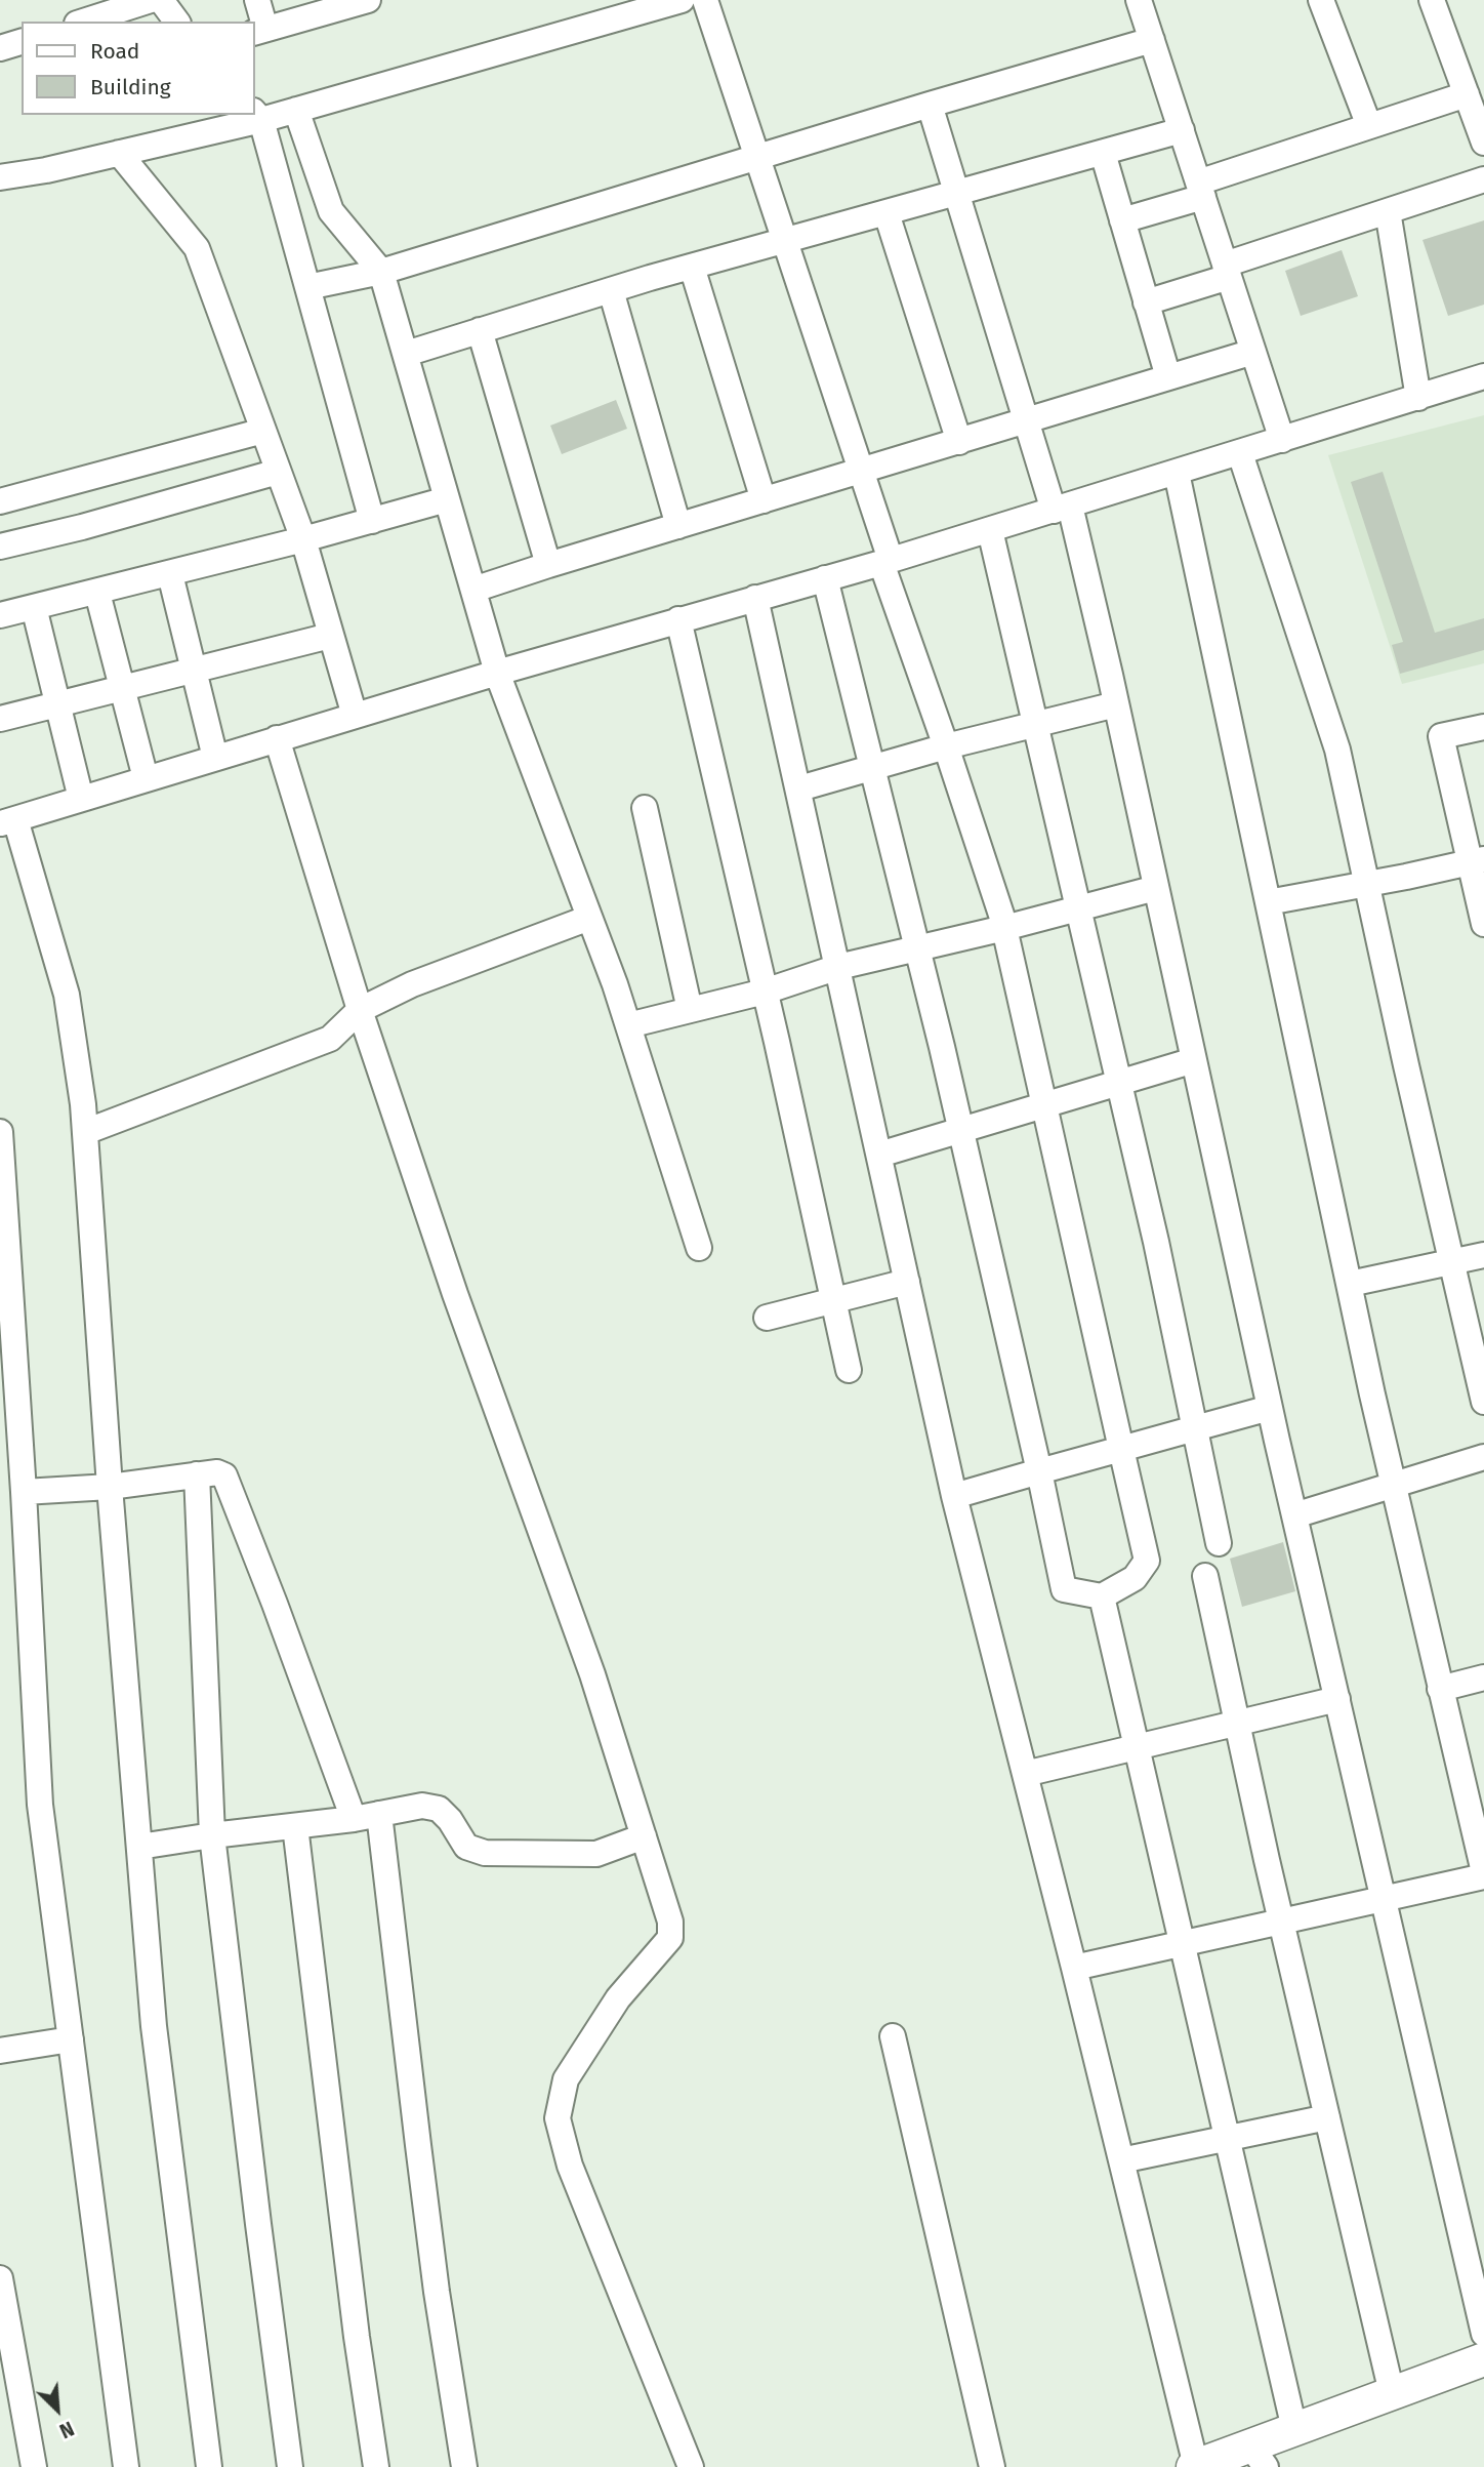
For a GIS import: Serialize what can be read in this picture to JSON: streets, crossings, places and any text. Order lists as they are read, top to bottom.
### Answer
{
  "legend": ["Road", "Building"],
  "north": "bottom right"
}
